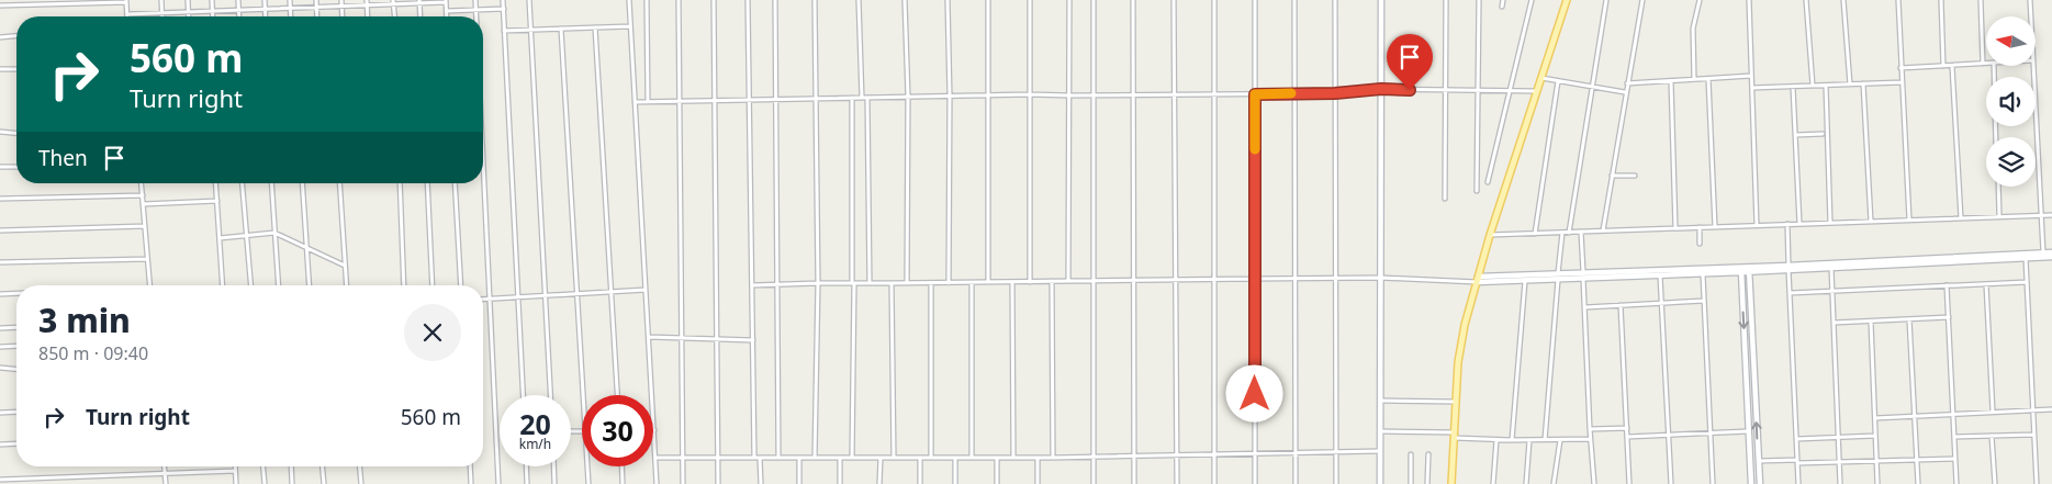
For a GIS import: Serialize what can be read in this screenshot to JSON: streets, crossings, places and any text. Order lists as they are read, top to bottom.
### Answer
{
  "north": "left",
  "page": {
    "turn": ["560 m", "Turn right"],
    "then": "Then",
    "heading": ["3 min", "850 m · 09:40"],
    "list": [
      {
        "name": "Turn right",
        "value": "560 m"
      }
    ],
    "speed": "20 km/h",
    "limit": "30"
  }
}
